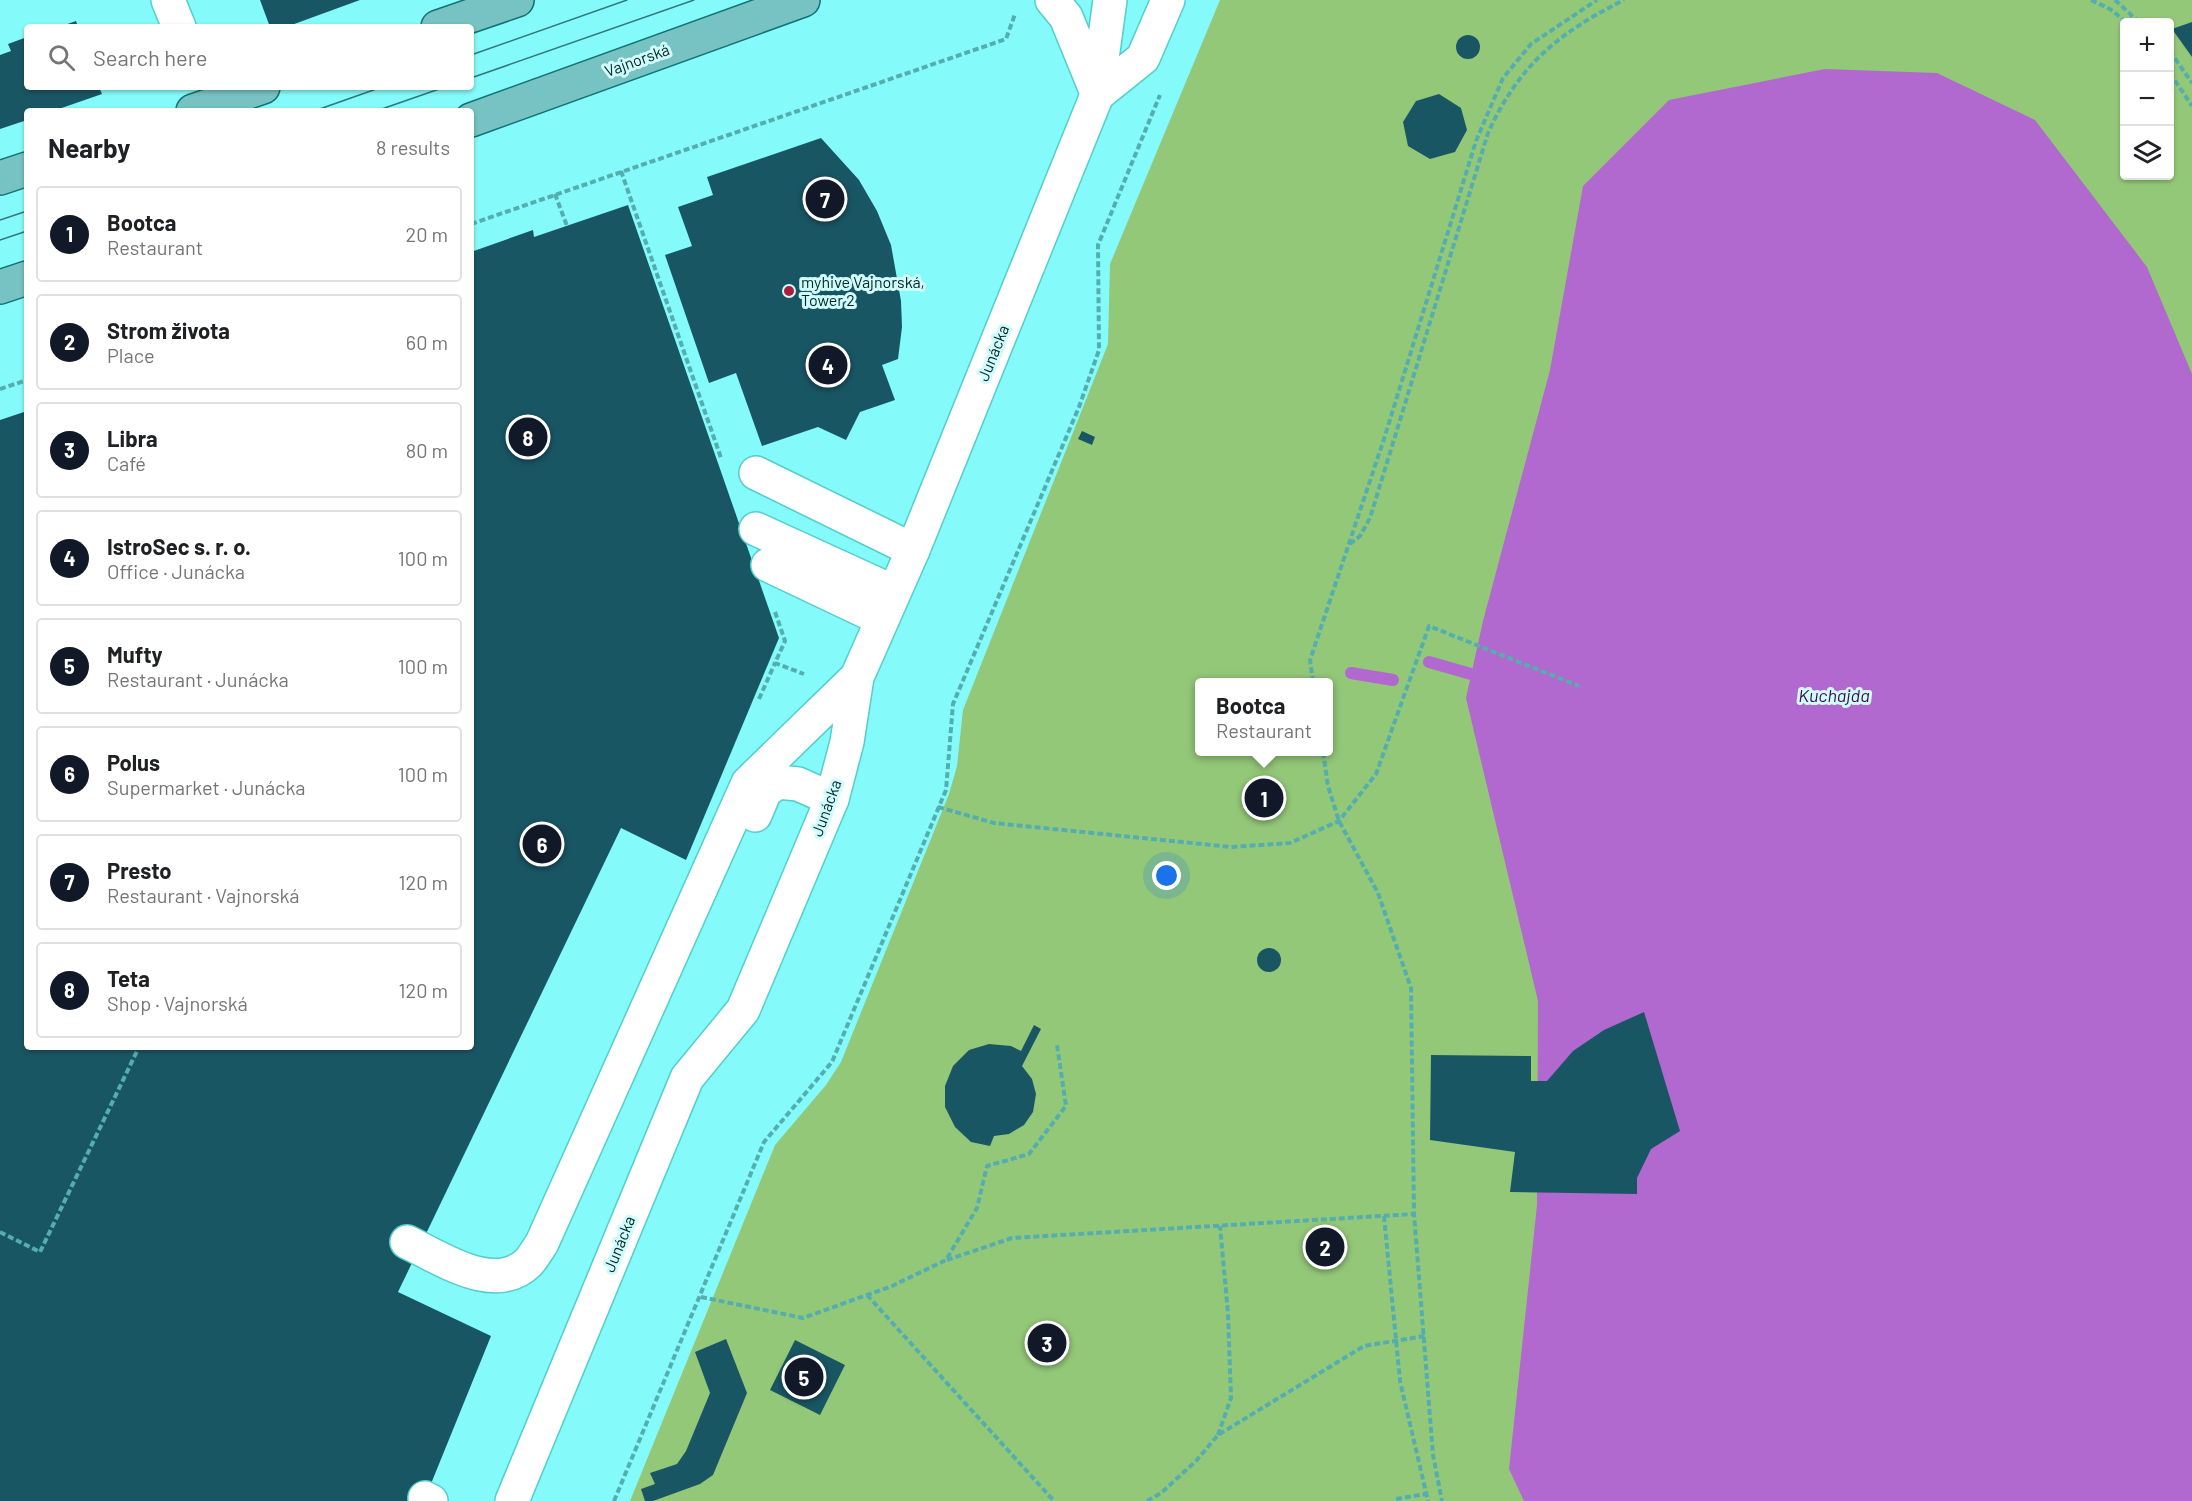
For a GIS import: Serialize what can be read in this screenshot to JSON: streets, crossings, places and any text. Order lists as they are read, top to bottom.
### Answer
{
  "streets": {
    "main road": ["Vajnorská"],
    "street": ["Junácka"]
  },
  "water": ["Kuchajda"],
  "places": ["myhive Vajnorská, Tower 2"],
  "page": {
    "map_buttons": ["+", "−"],
    "search": "Search here",
    "heading": ["Nearby", "8 results"],
    "pins": [
      "7",
      "4",
      "8",
      "1",
      "6",
      "2",
      "3",
      "5"
    ],
    "list": [
      {
        "mark": "1",
        "name": "Bootca",
        "note": "Restaurant",
        "value": "20 m"
      },
      {
        "mark": "2",
        "name": "Strom života",
        "note": "Place",
        "value": "60 m"
      },
      {
        "mark": "3",
        "name": "Libra",
        "note": "Café",
        "value": "80 m"
      },
      {
        "mark": "4",
        "name": "IstroSec s. r. o.",
        "note": "Office · Junácka",
        "value": "100 m"
      },
      {
        "mark": "5",
        "name": "Mufty",
        "note": "Restaurant · Junácka",
        "value": "100 m"
      },
      {
        "mark": "6",
        "name": "Polus",
        "note": "Supermarket · Junácka",
        "value": "100 m"
      },
      {
        "mark": "7",
        "name": "Presto",
        "note": "Restaurant · Vajnorská",
        "value": "120 m"
      },
      {
        "mark": "8",
        "name": "Teta",
        "note": "Shop · Vajnorská",
        "value": "120 m"
      }
    ],
    "popup": ["Bootca", "Restaurant"]
  }
}
